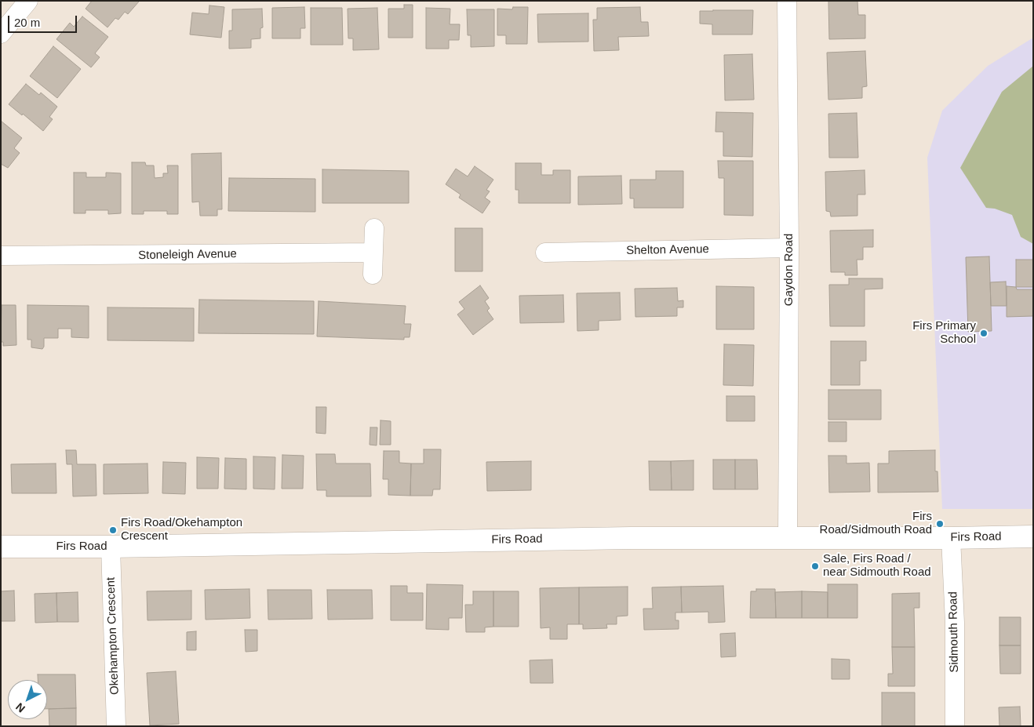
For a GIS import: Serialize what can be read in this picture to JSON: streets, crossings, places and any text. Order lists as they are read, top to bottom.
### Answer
{
  "streets": {
    "street": [
      "Shelton Avenue",
      "Stoneleigh Avenue",
      "Gaydon Road",
      "Firs Road",
      "Sidmouth Road",
      "Okehampton Crescent"
    ]
  },
  "crossings": [
    ["Shelton Avenue", "Gaydon Road"],
    ["Gaydon Road", "Firs Road"],
    ["Firs Road", "Sidmouth Road"],
    ["Firs Road", "Okehampton Crescent"]
  ],
  "places": [
    "Firs Primary School",
    "Firs Road/Sidmouth Road",
    "Firs Road/Okehampton Crescent",
    "Sale, Firs Road / near Sidmouth Road"
  ],
  "scale_bar": "20 m",
  "north": "bottom left"
}
